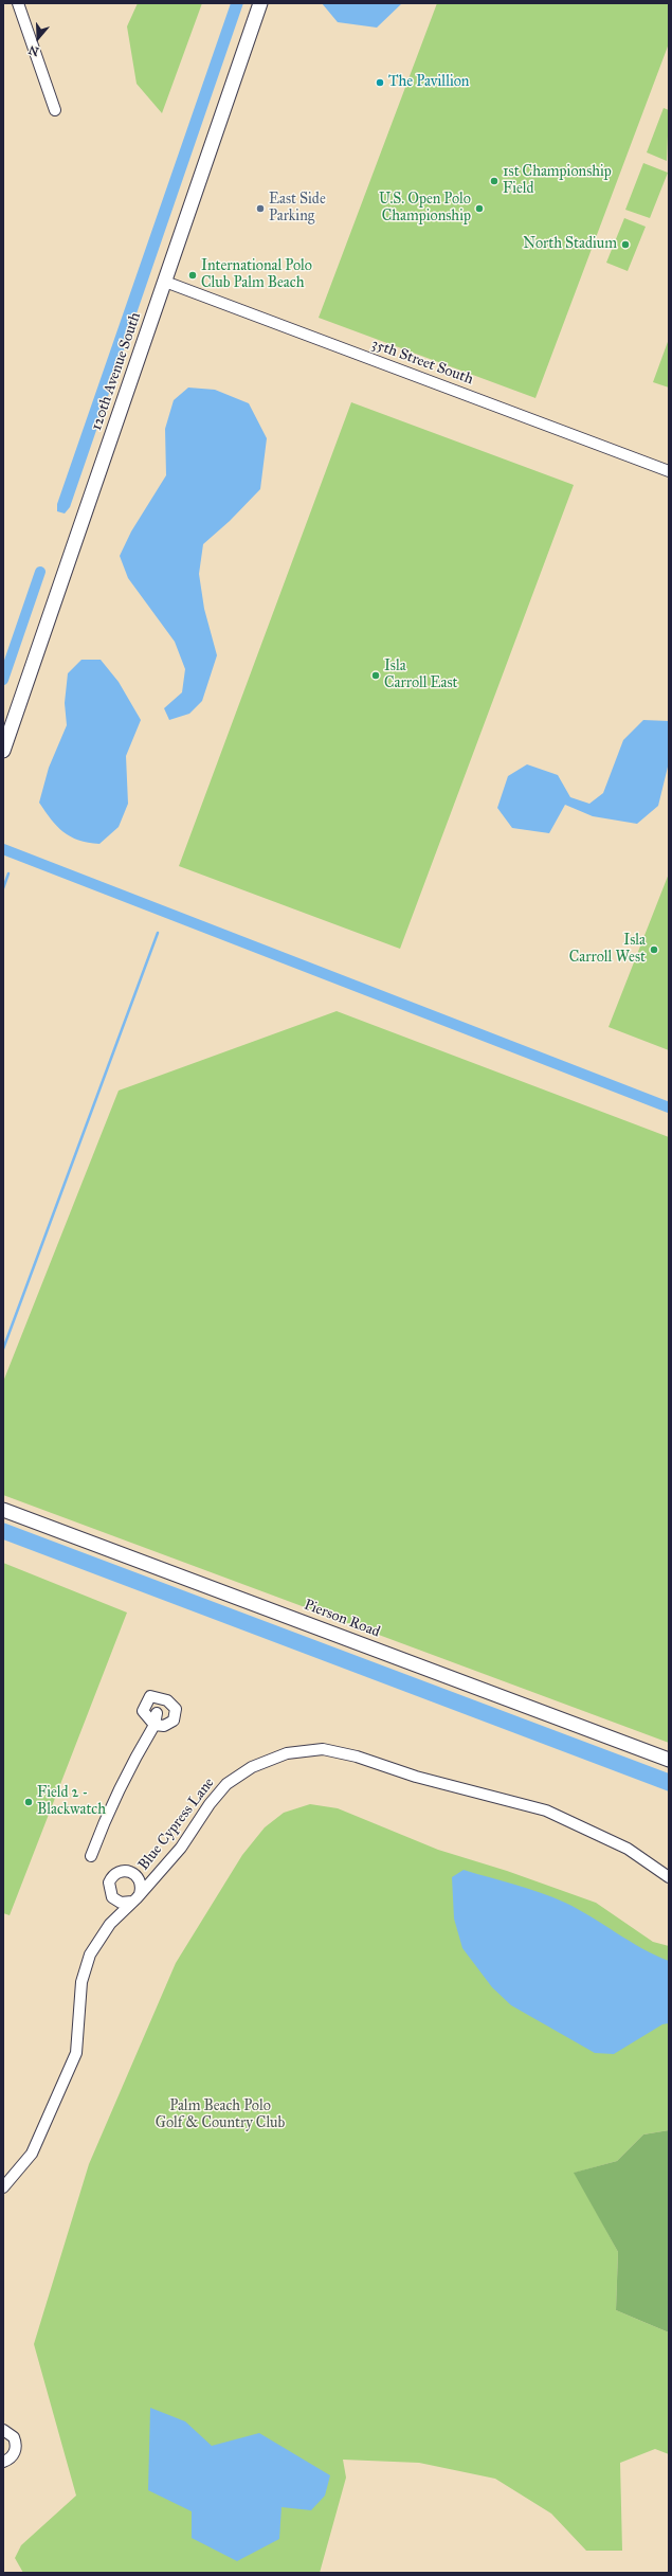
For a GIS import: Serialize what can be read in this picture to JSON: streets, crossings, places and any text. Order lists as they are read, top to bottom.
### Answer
{
  "streets": {
    "street": [
      "35th Street South",
      "120th Avenue South",
      "Pierson Road",
      "Blue Cypress Lane"
    ]
  },
  "crossings": [
    ["35th Street South", "120th Avenue South"]
  ],
  "parks": ["Palm Beach Polo Golf & Country Club"],
  "places": [
    "The Pavillion",
    "1st Championship Field",
    "East Side Parking",
    "U.S. Open Polo Championship",
    "North Stadium",
    "International Polo Club Palm Beach",
    "Isla Carroll East",
    "Isla Carroll West",
    "Field 2 - Blackwatch"
  ],
  "north": "bottom"
}
